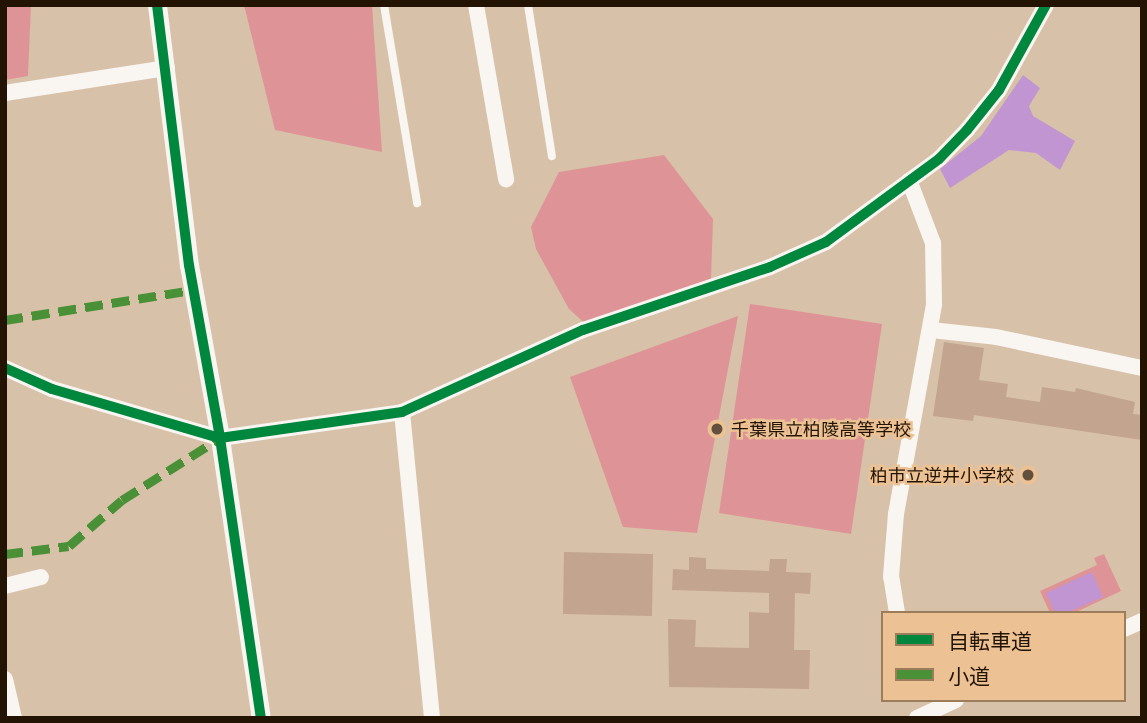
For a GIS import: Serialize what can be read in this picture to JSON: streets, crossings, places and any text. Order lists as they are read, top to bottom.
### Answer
{
  "places": ["千葉県立柏陵高等学校", "柏市立逆井小学校"],
  "legend": ["自転車道", "小道"]
}
